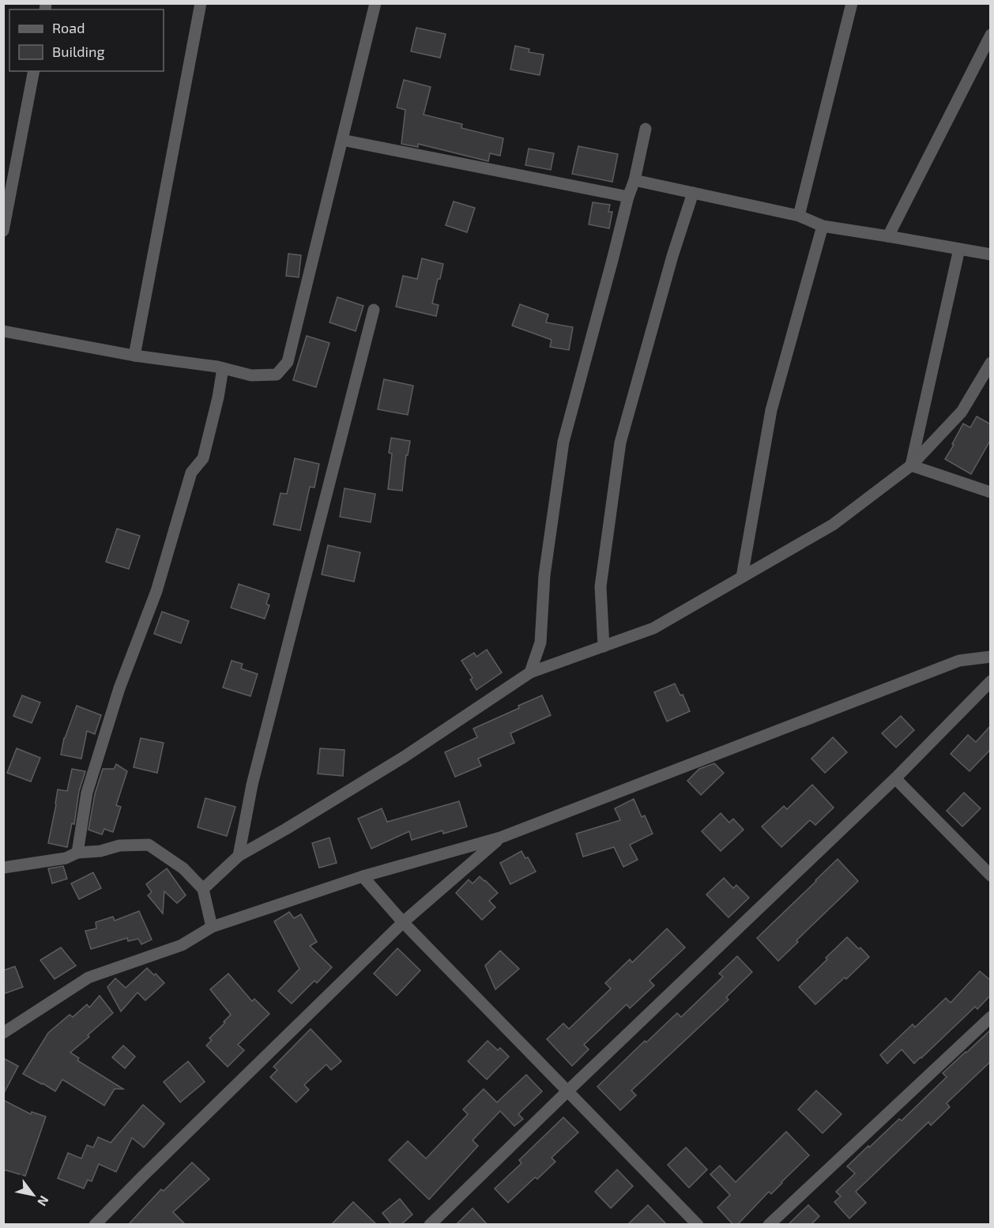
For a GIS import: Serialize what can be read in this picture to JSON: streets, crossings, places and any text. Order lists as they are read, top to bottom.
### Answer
{
  "legend": ["Road", "Building"],
  "north": "bottom right"
}
